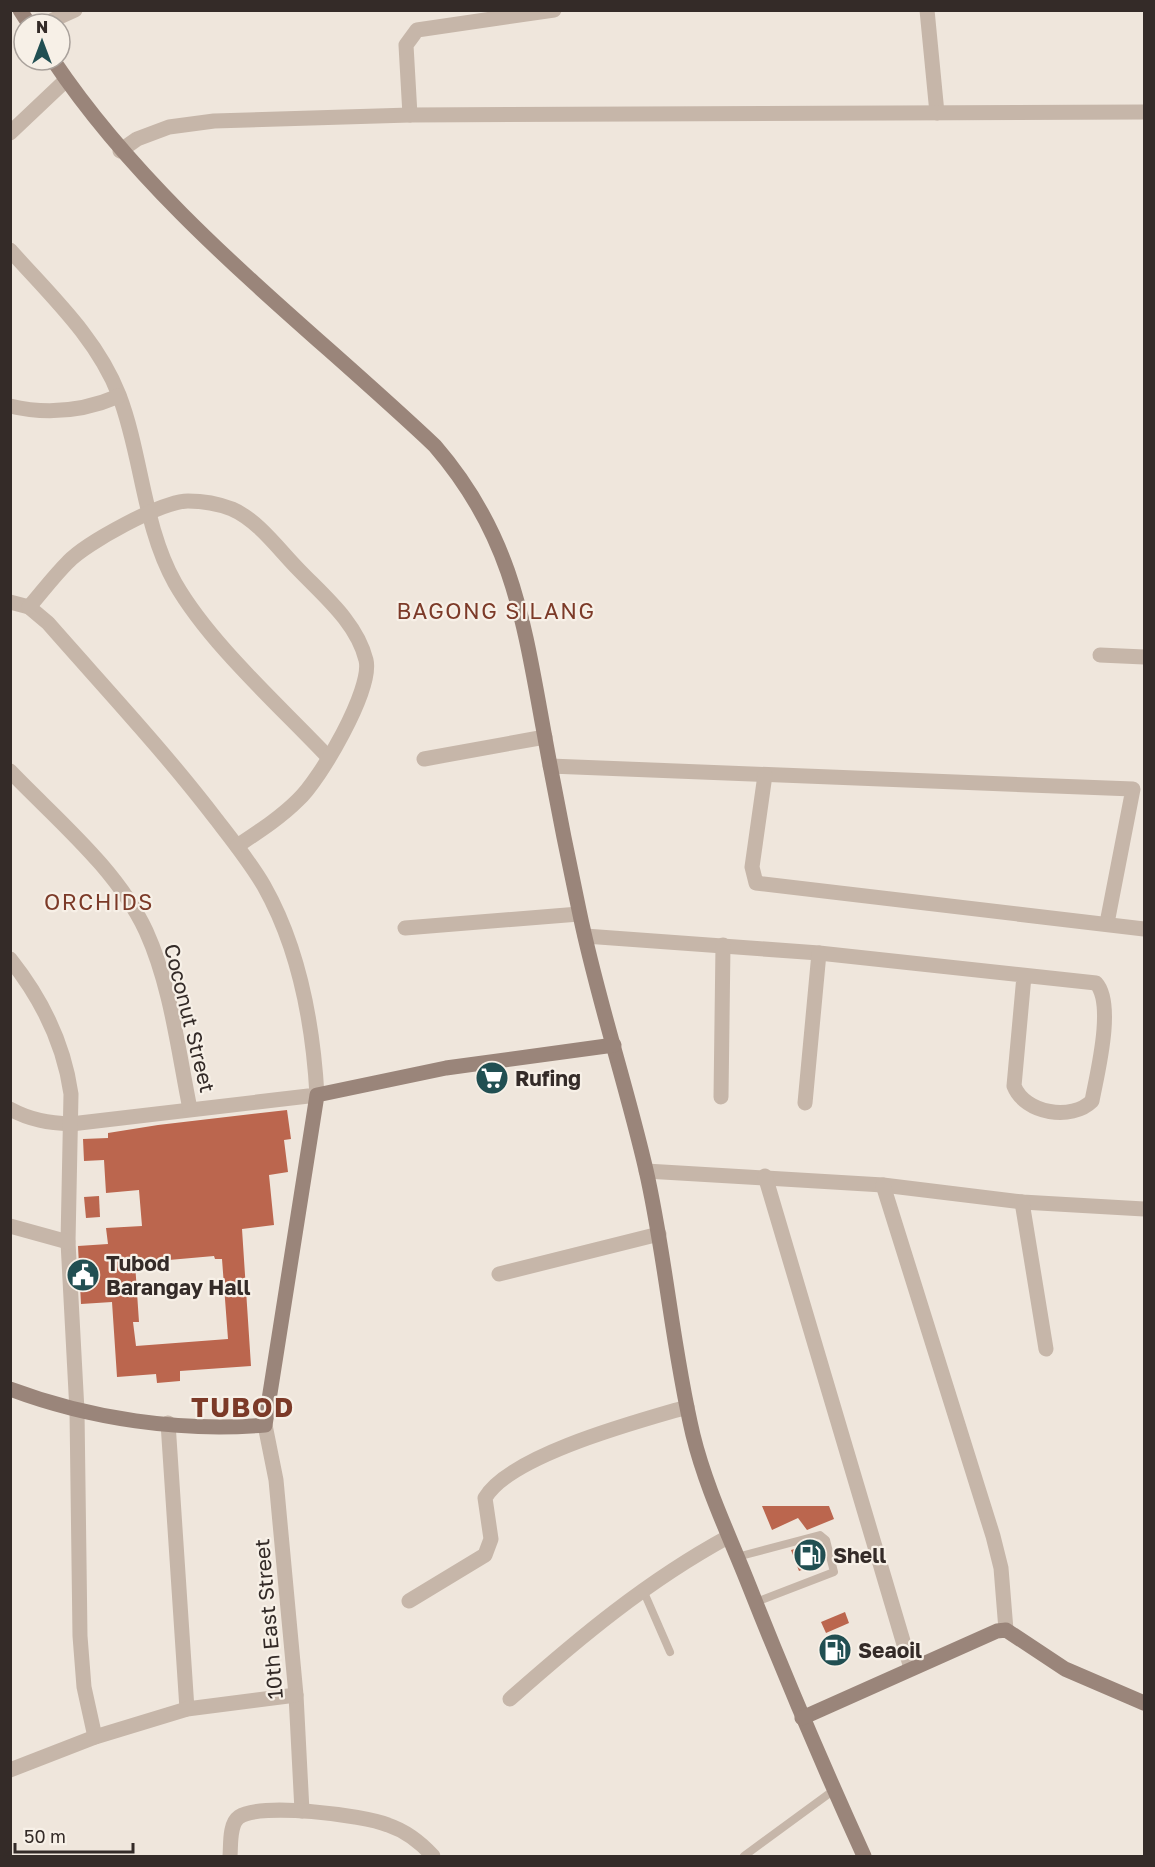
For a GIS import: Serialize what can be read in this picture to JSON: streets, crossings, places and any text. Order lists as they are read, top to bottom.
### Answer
{
  "streets": {
    "street": ["Coconut Street", "10th East Street"]
  },
  "districts": ["BAGONG SILANG", "ORCHIDS", "TUBOD"],
  "places": {
    "supermarket": ["Rufing"],
    "public building": ["Tubod Barangay Hall"],
    "fuel station": ["Shell", "Seaoil"]
  },
  "scale_bar": "50 m",
  "north": "top"
}
